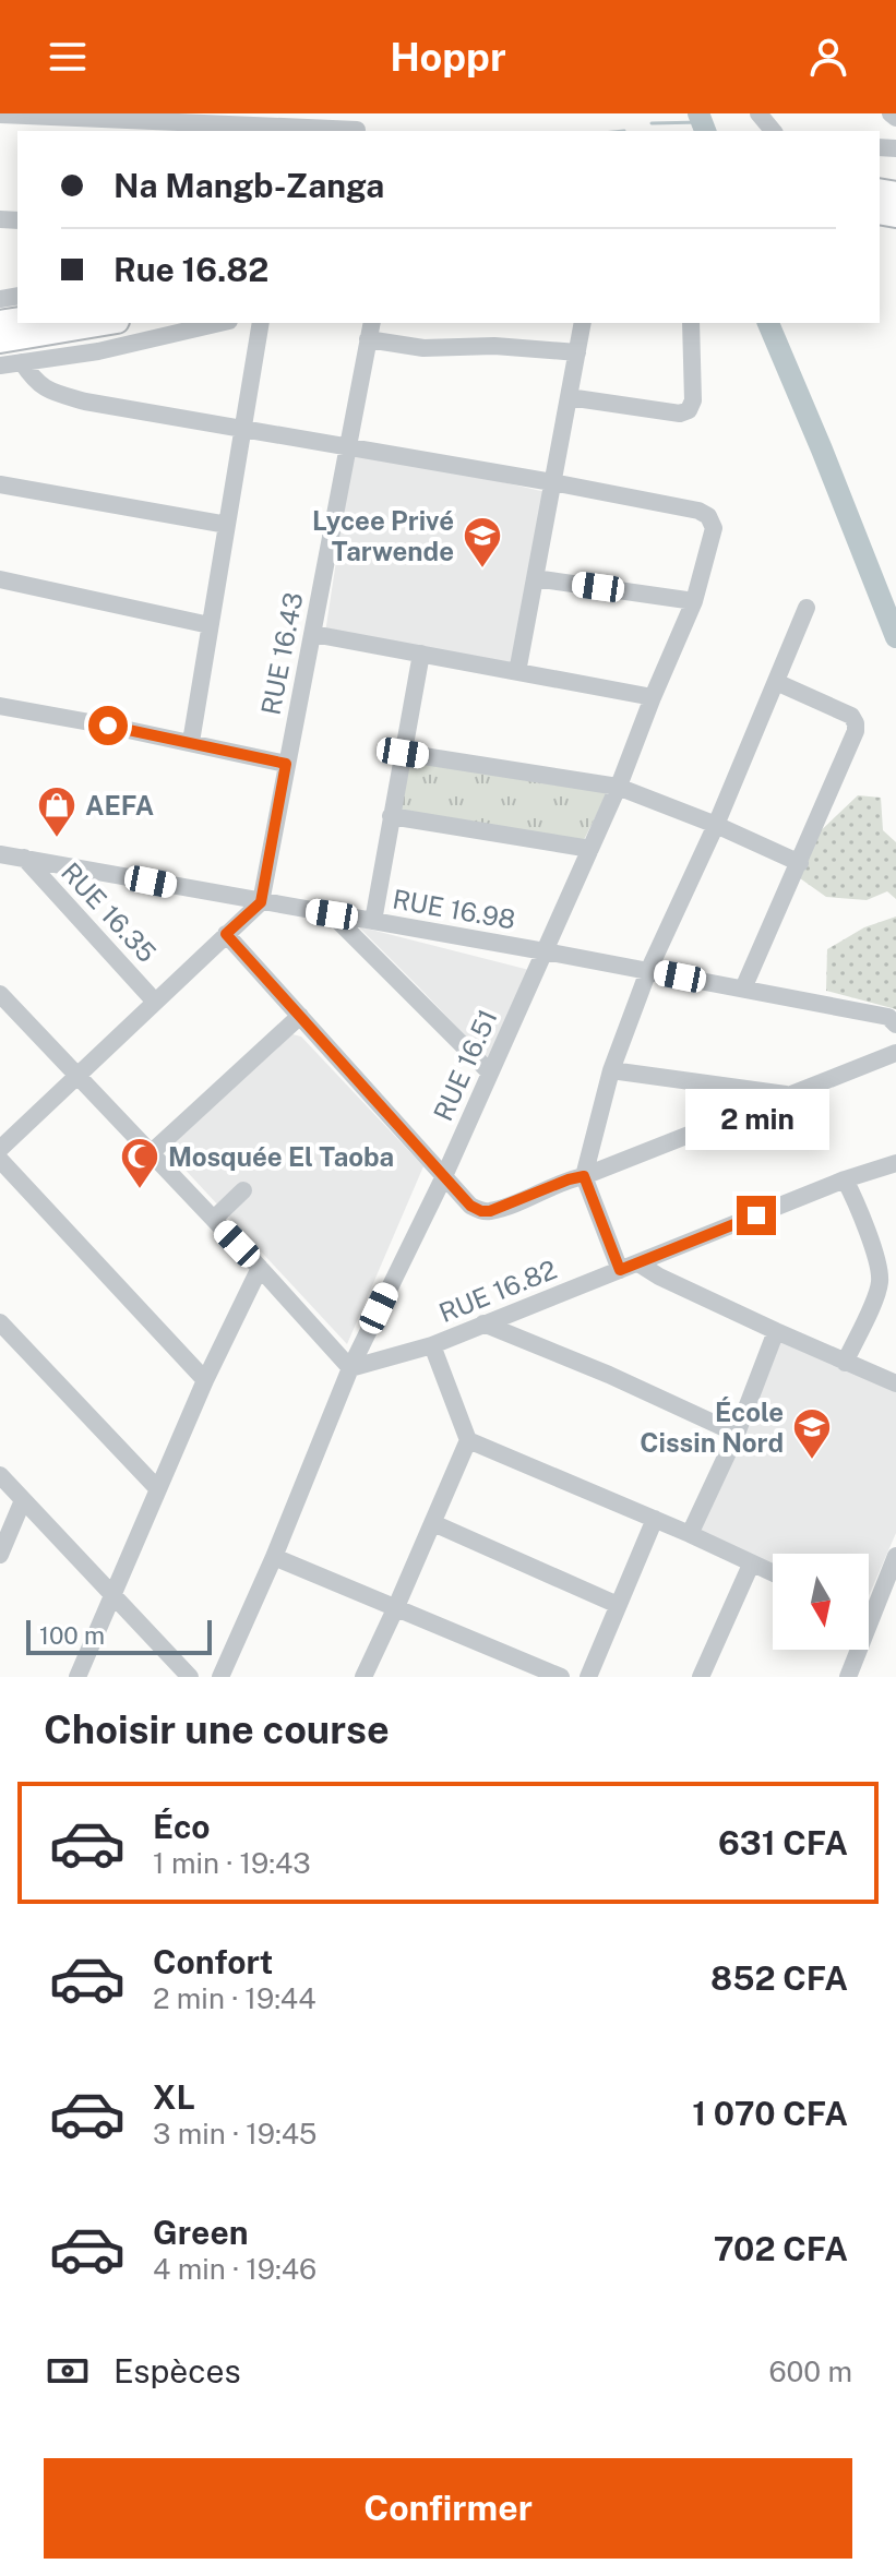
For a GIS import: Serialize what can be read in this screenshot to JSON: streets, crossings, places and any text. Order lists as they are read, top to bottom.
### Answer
{
  "streets": {
    "street": [
      "RUE 16.43",
      "RUE 16.98",
      "RUE 16.35",
      "RUE 16.51",
      "RUE 16.82"
    ]
  },
  "crossings": [
    ["RUE 16.43", "RUE 16.98"],
    ["RUE 16.98", "RUE 16.35"],
    ["RUE 16.98", "RUE 16.51"],
    ["RUE 16.51", "RUE 16.82"]
  ],
  "places": {
    "school or university": ["Lycee Privé Tarwende", "École Cissin Nord"],
    "shop": ["AEFA"],
    "mosque": ["Mosquée El Taoba"]
  },
  "scale_bar": "100 m",
  "north": "bottom",
  "page": {
    "header": "Hoppr",
    "banner": ["Na Mangb-Zanga", "Rue 16.82"],
    "bubble": "2 min",
    "scale": "100 m",
    "heading": "Choisir une course",
    "list": [
      {
        "name": "Éco",
        "note": "1 min · 19:43",
        "value": "631 CFA"
      },
      {
        "name": "Confort",
        "note": "2 min · 19:44",
        "value": "852 CFA"
      },
      {
        "name": "XL",
        "note": "3 min · 19:45",
        "value": "1 070 CFA"
      },
      {
        "name": "Green",
        "note": "4 min · 19:46",
        "value": "702 CFA"
      }
    ],
    "pay": ["Espèces", "600 m"],
    "buttons": "Confirmer"
  }
}
